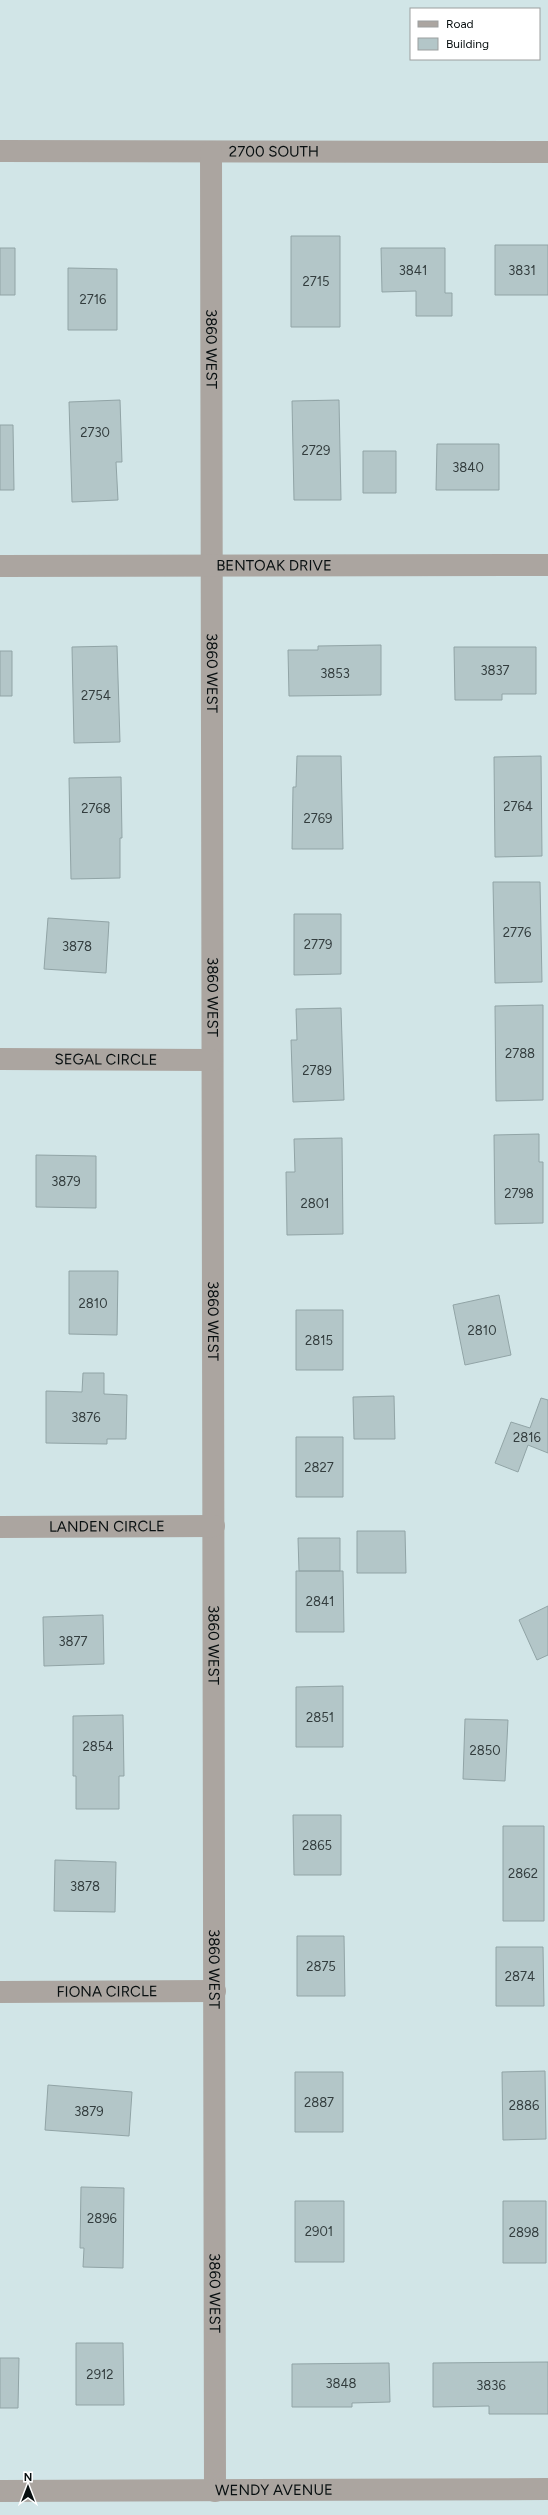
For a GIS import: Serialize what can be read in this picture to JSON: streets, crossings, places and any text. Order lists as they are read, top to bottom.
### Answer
{
  "streets": {
    "street": [
      "2700 SOUTH",
      "3860 WEST",
      "BENTOAK DRIVE",
      "SEGAL CIRCLE",
      "LANDEN CIRCLE",
      "FIONA CIRCLE",
      "WENDY AVENUE"
    ]
  },
  "crossings": [
    ["2700 SOUTH", "3860 WEST"],
    ["3860 WEST", "BENTOAK DRIVE"],
    ["3860 WEST", "SEGAL CIRCLE"],
    ["3860 WEST", "LANDEN CIRCLE"],
    ["3860 WEST", "FIONA CIRCLE"],
    ["3860 WEST", "WENDY AVENUE"]
  ],
  "house_numbers": [
    "3841",
    "3831",
    "2715",
    "2716",
    "2730",
    "2729",
    "3840",
    "3837",
    "3853",
    "2754",
    "2764",
    "2768",
    "2769",
    "2776",
    "2779",
    "3878",
    "2788",
    "2789",
    "3879",
    "2798",
    "2801",
    "2810",
    "2810",
    "2815",
    "3876",
    "2816",
    "2827",
    "2841",
    "3877",
    "2851",
    "2854",
    "2850",
    "2865",
    "2862",
    "3878",
    "2875",
    "2874",
    "2887",
    "2886",
    "3879",
    "2896",
    "2901",
    "2898",
    "2912",
    "3848",
    "3836"
  ],
  "legend": ["Road", "Building"],
  "north": "top"
}
